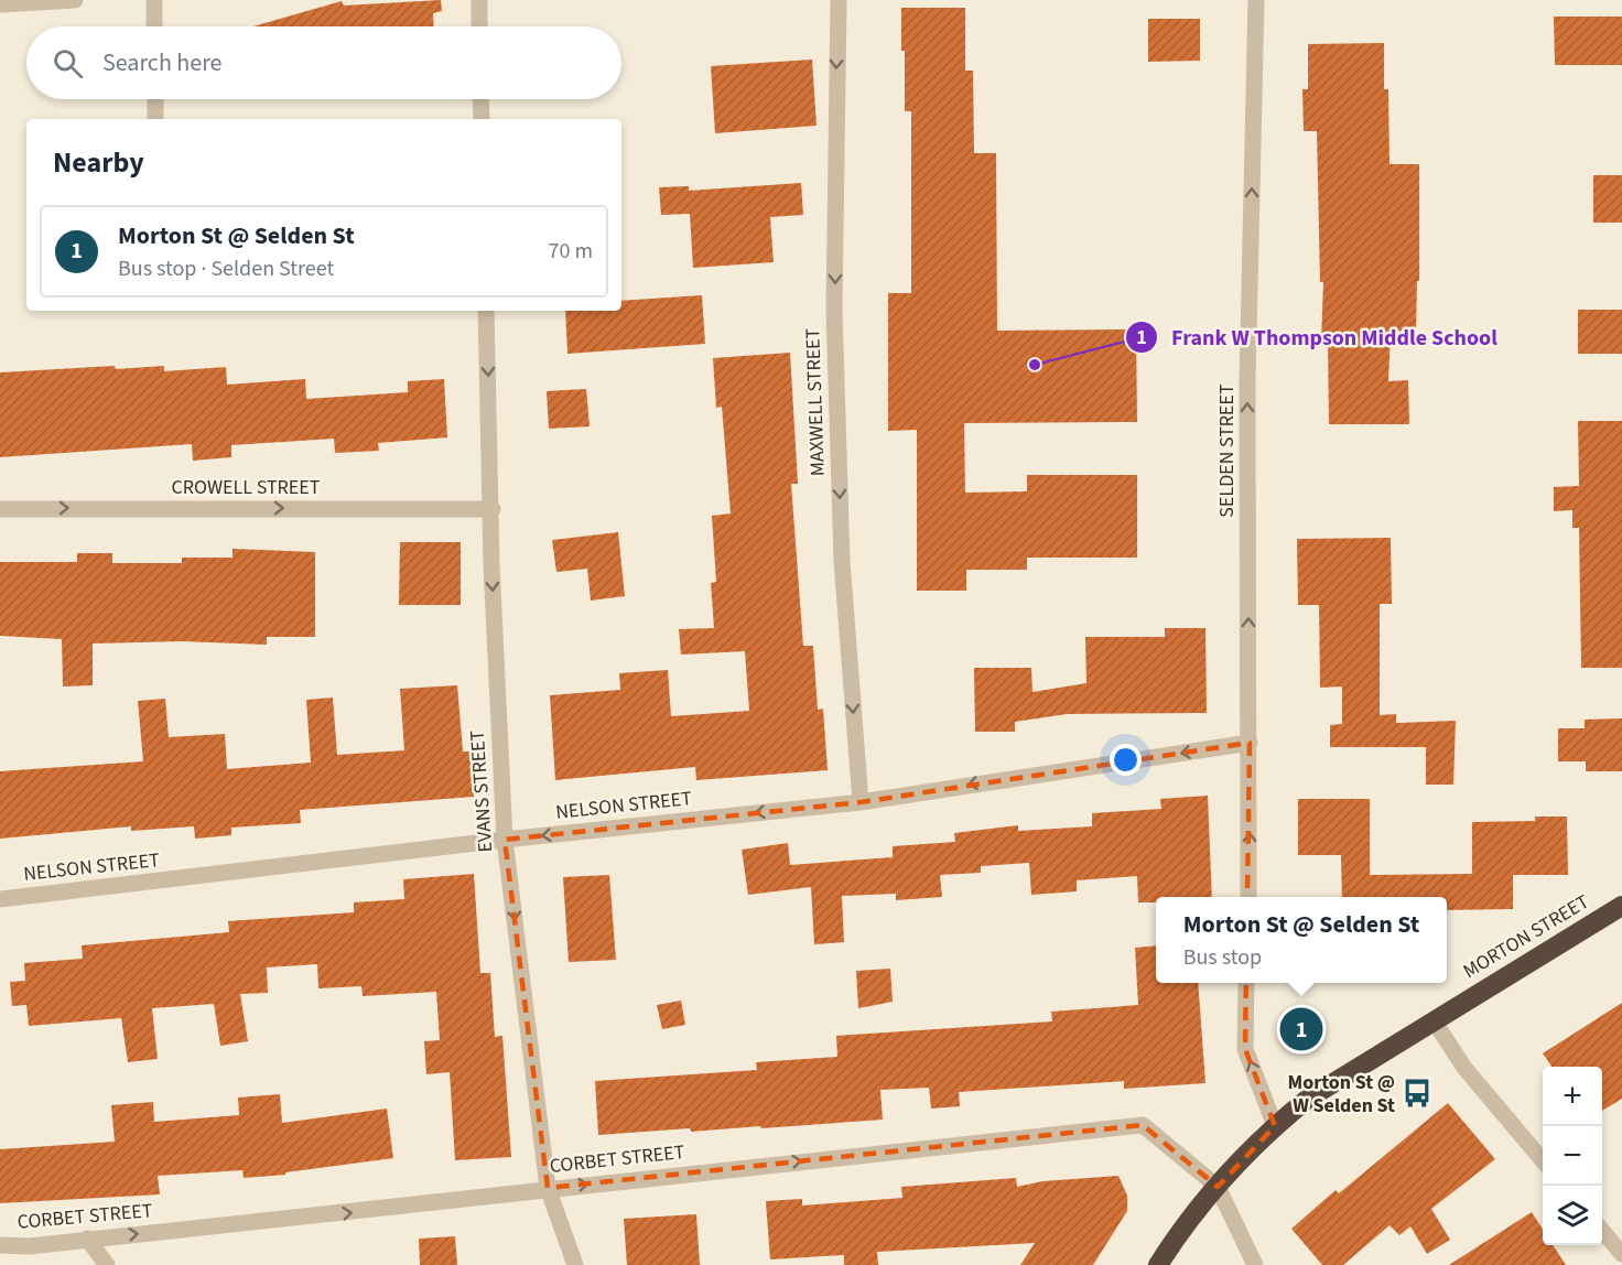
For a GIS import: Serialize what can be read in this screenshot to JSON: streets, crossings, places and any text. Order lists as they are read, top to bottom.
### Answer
{
  "streets": {
    "highway": ["MORTON STREET"],
    "street": [
      "MAXWELL STREET",
      "SELDEN STREET",
      "CROWELL STREET",
      "EVANS STREET",
      "NELSON STREET",
      "CORBET STREET"
    ]
  },
  "crossings": [
    ["MAXWELL STREET", "NELSON STREET"],
    ["SELDEN STREET", "NELSON STREET"],
    ["CROWELL STREET", "EVANS STREET"],
    ["EVANS STREET", "NELSON STREET"],
    ["EVANS STREET", "CORBET STREET"],
    ["MORTON STREET", "CORBET STREET"]
  ],
  "one_way": [
    "MAXWELL STREET",
    "SELDEN STREET",
    "CROWELL STREET",
    "EVANS STREET",
    "NELSON STREET",
    "CORBET STREET"
  ],
  "places": {
    "other": ["Frank W Thompson Middle School"],
    "bus stop": ["Morton St @ W Selden St"]
  },
  "page": {
    "search": "Search here",
    "heading": "Nearby",
    "list": [
      {
        "mark": "1",
        "name": "Morton St @ Selden St",
        "note": "Bus stop · Selden Street",
        "value": "70 m"
      }
    ],
    "popup": ["Morton St @ Selden St", "Bus stop"],
    "pins": "1",
    "map_buttons": ["+", "−"]
  }
}
